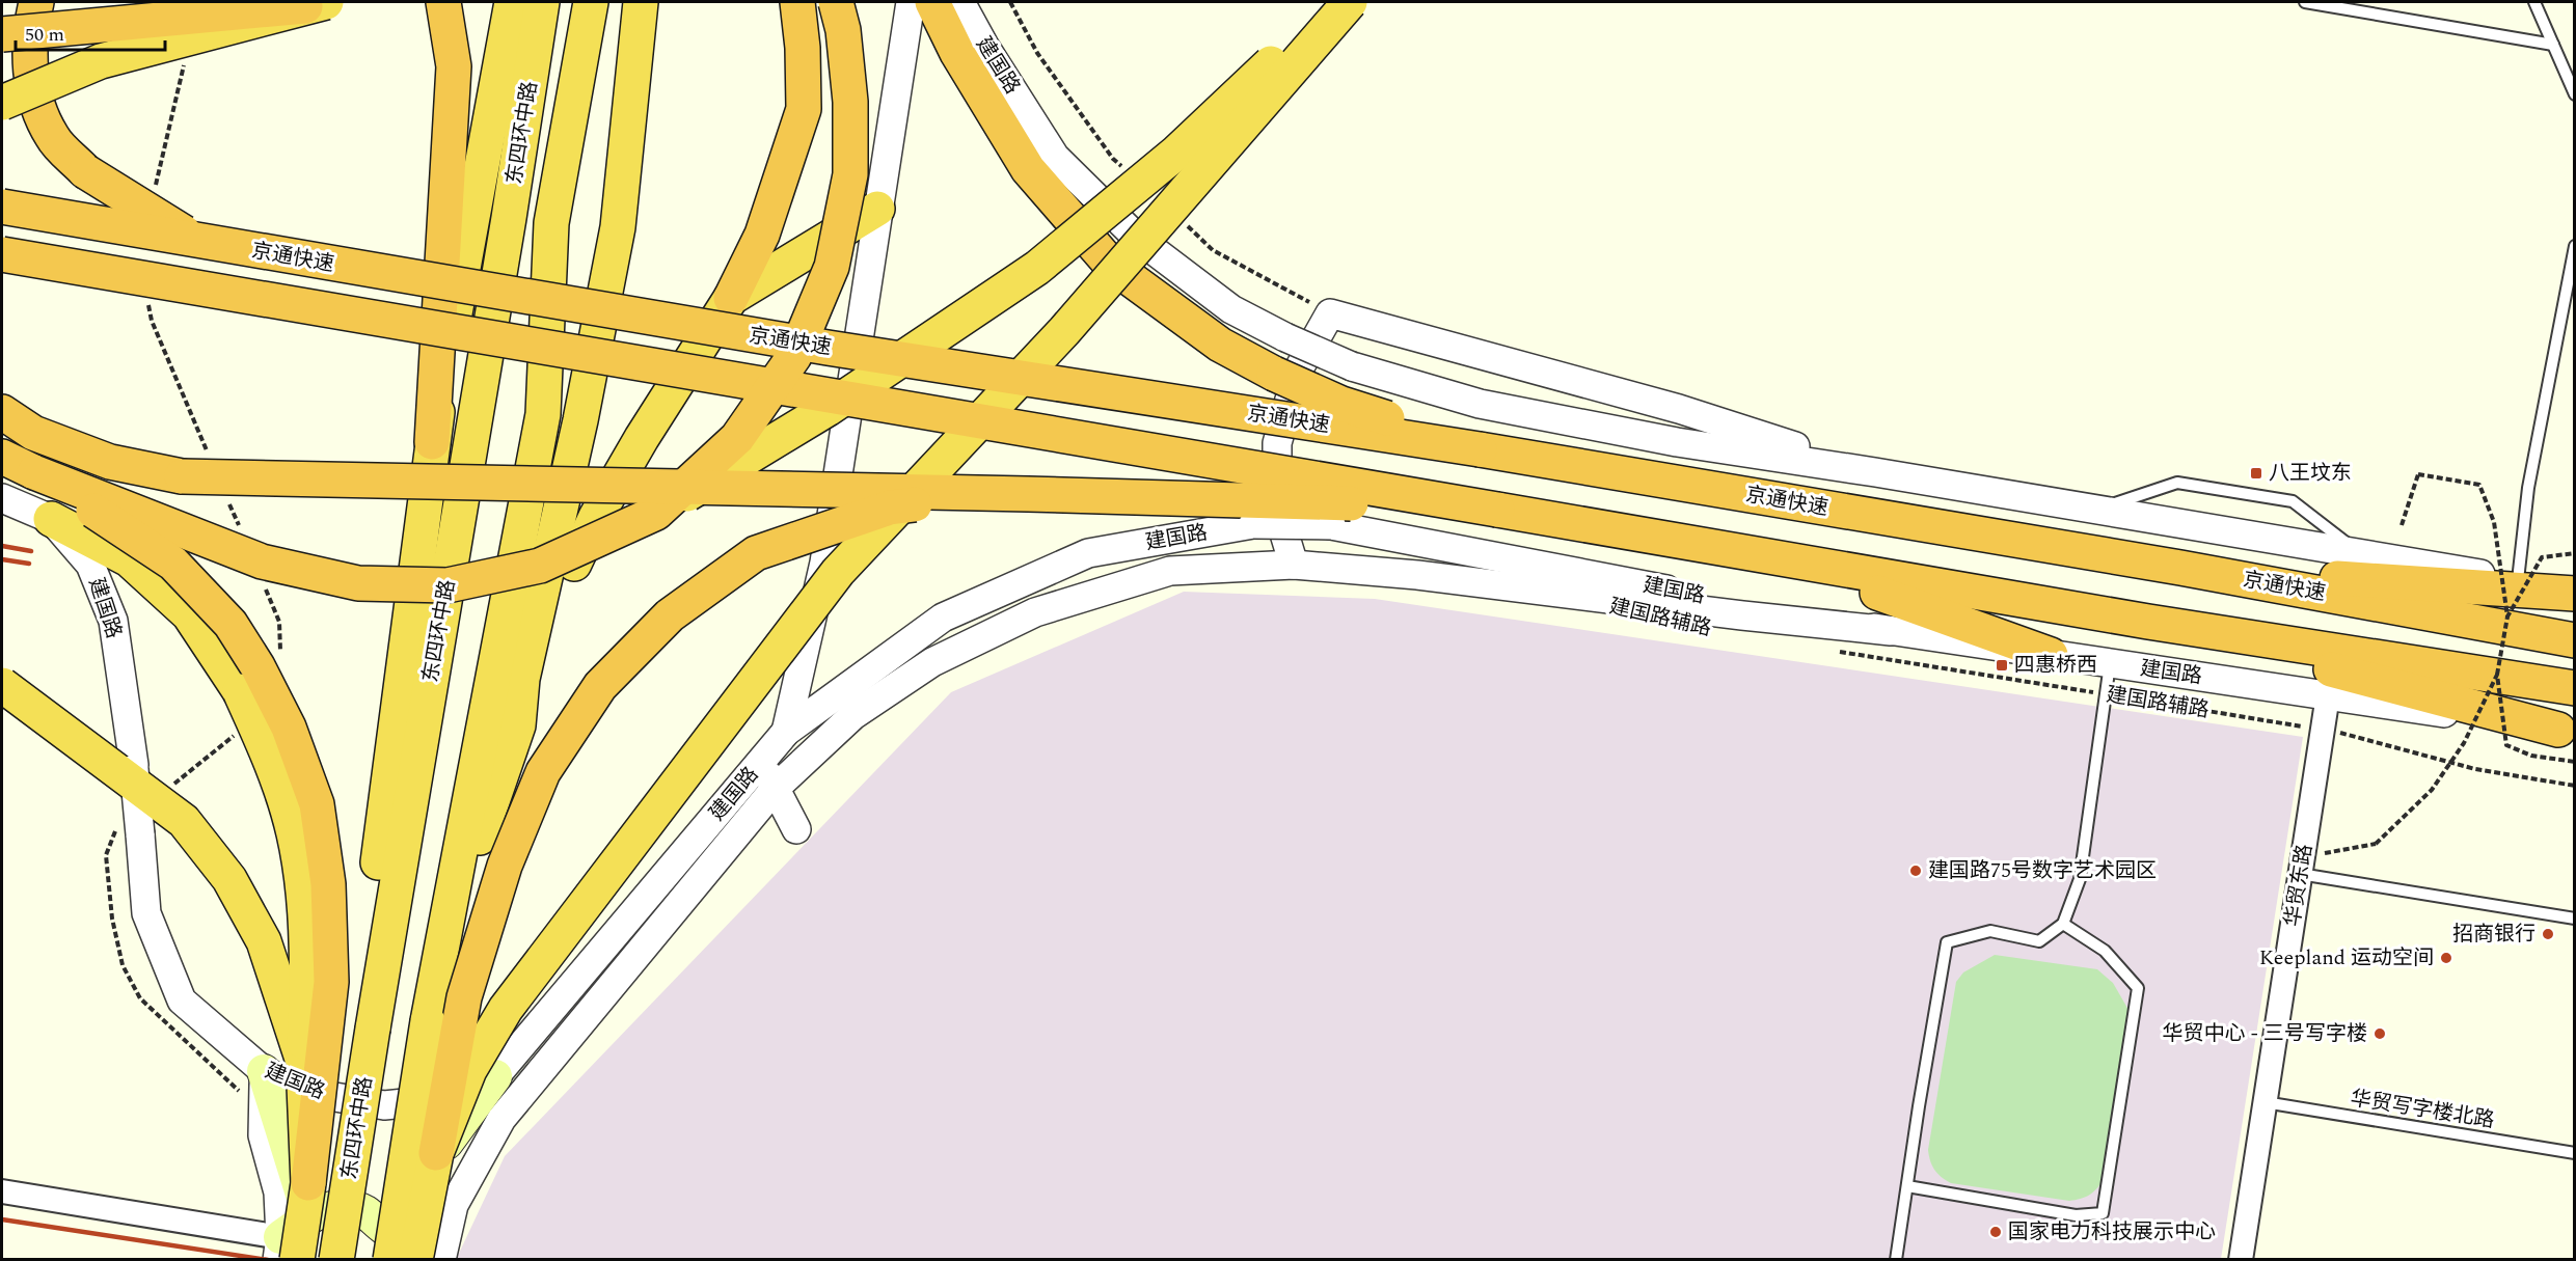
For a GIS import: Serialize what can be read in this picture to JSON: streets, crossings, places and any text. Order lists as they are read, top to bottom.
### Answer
{
  "streets": {
    "highway": ["东四环中路", "京通快速"],
    "street": ["建国路", "华贸东路"],
    "lane": ["华贸写字楼北路"],
    "path": ["建国路辅路"]
  },
  "crossings": [
    ["建国路", "华贸东路"],
    ["建国路辅路", "华贸东路"],
    ["华贸东路", "华贸写字楼北路"]
  ],
  "places": {
    "transit": ["八王坟东", "四惠桥西"],
    "other": [
      "建国路75号数字艺术园区",
      "招商银行",
      "Keepland 运动空间",
      "华贸中心 - 三号写字楼",
      "国家电力科技展示中心"
    ]
  },
  "scale_bar": "50 m"
}
